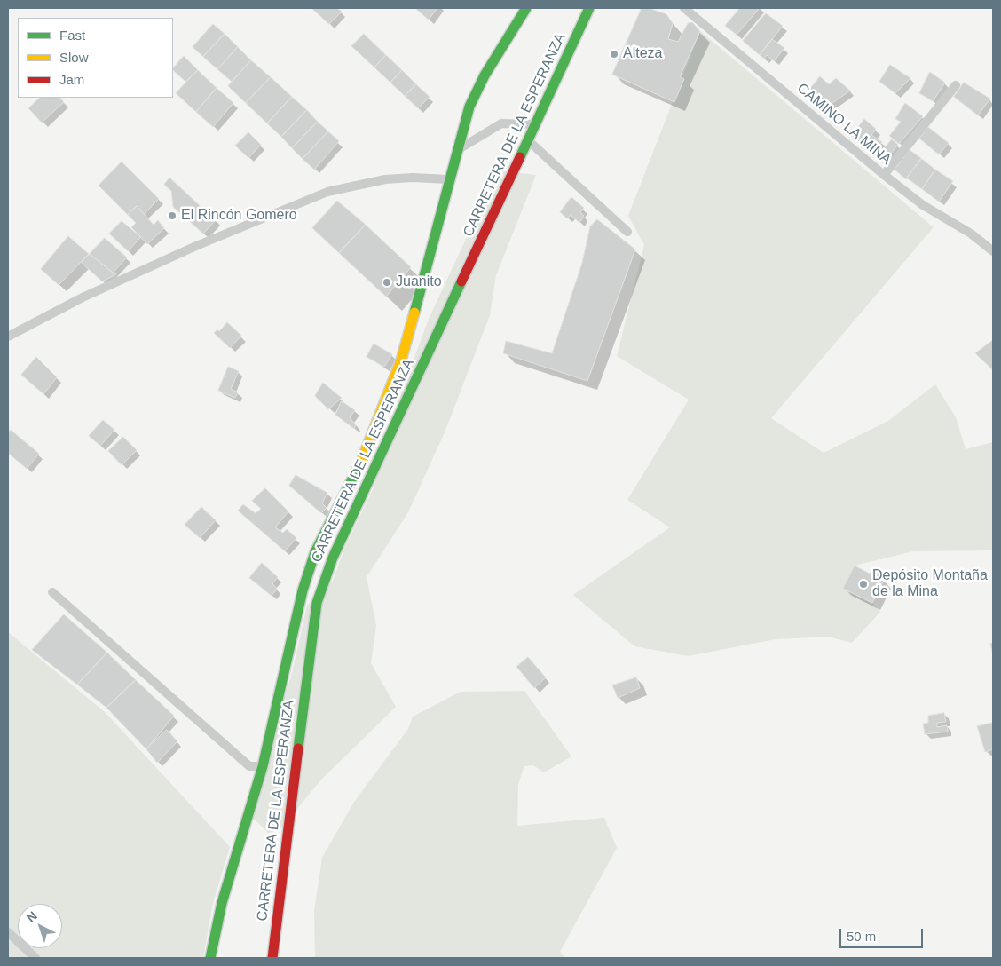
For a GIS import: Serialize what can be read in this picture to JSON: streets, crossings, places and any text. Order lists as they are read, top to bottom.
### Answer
{
  "streets": {
    "main road": ["CARRETERA DE LA ESPERANZA"],
    "street": ["CAMINO LA MINA"]
  },
  "places": [
    "Alteza",
    "El Rincón Gomero",
    "Juanito",
    "Depósito Montaña de la Mina"
  ],
  "legend": ["Fast", "Slow", "Jam"],
  "scale_bar": "50 m",
  "north": "top left"
}
